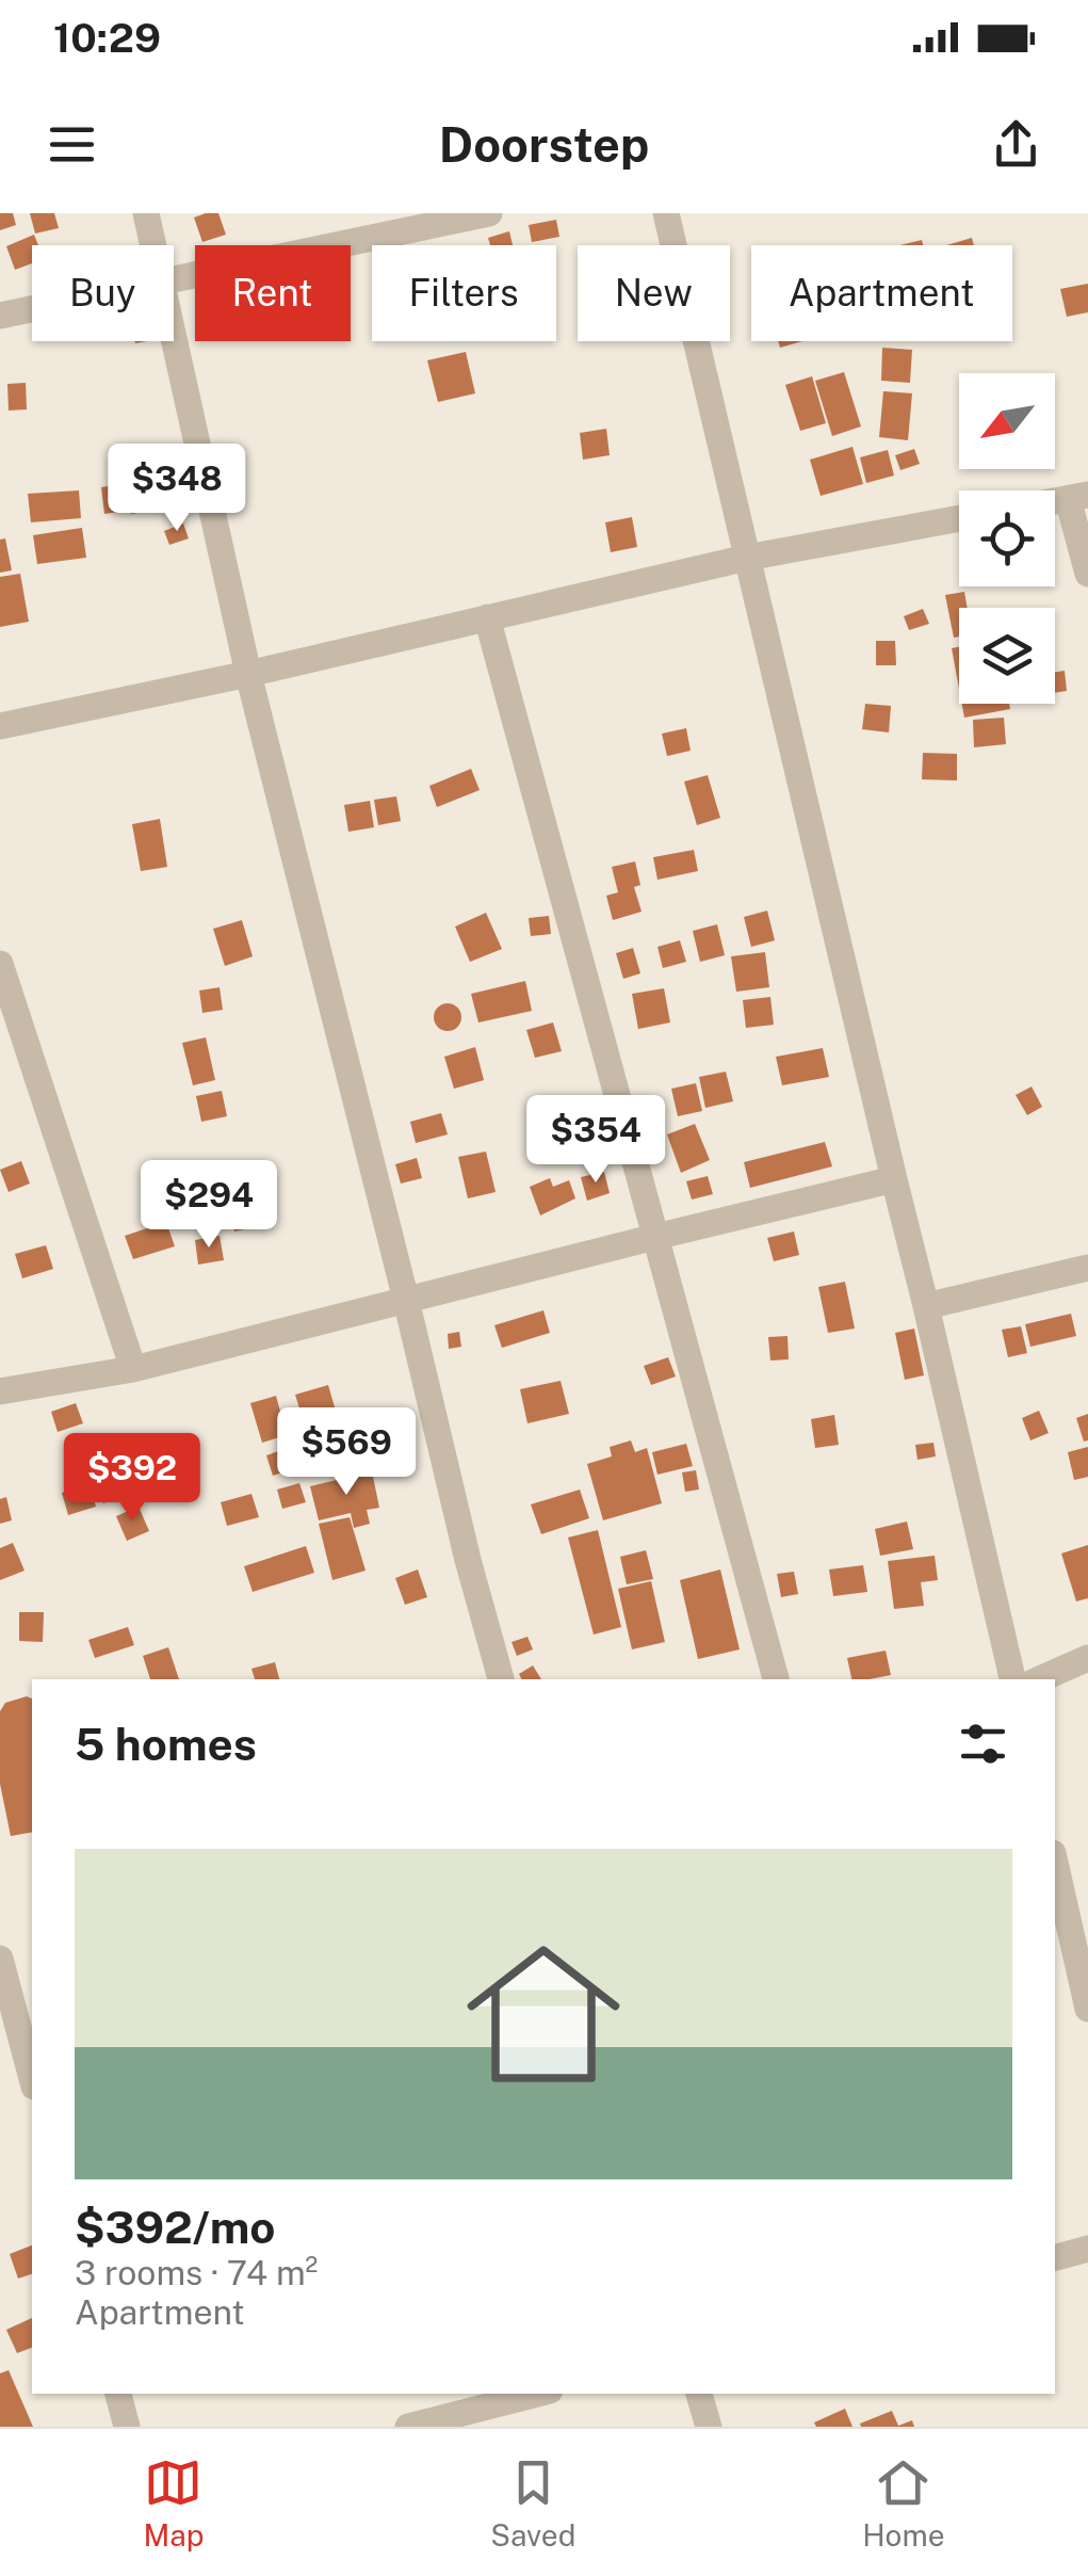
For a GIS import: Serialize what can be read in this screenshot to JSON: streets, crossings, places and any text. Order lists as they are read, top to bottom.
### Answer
{
  "north": "bottom left",
  "page": {
    "status": "10:29",
    "header": "Doorstep",
    "chip": [
      "Buy",
      "Rent",
      "Filters",
      "New",
      "Apartment"
    ],
    "price": [
      "$348",
      "$354",
      "$294",
      "$569",
      "$392"
    ],
    "heading": "5 homes",
    "list": [
      {
        "name": "$392/mo",
        "note": "3 rooms · 74 m² · Apartment"
      }
    ],
    "tabs": ["Map", "Saved", "Home"]
  }
}
